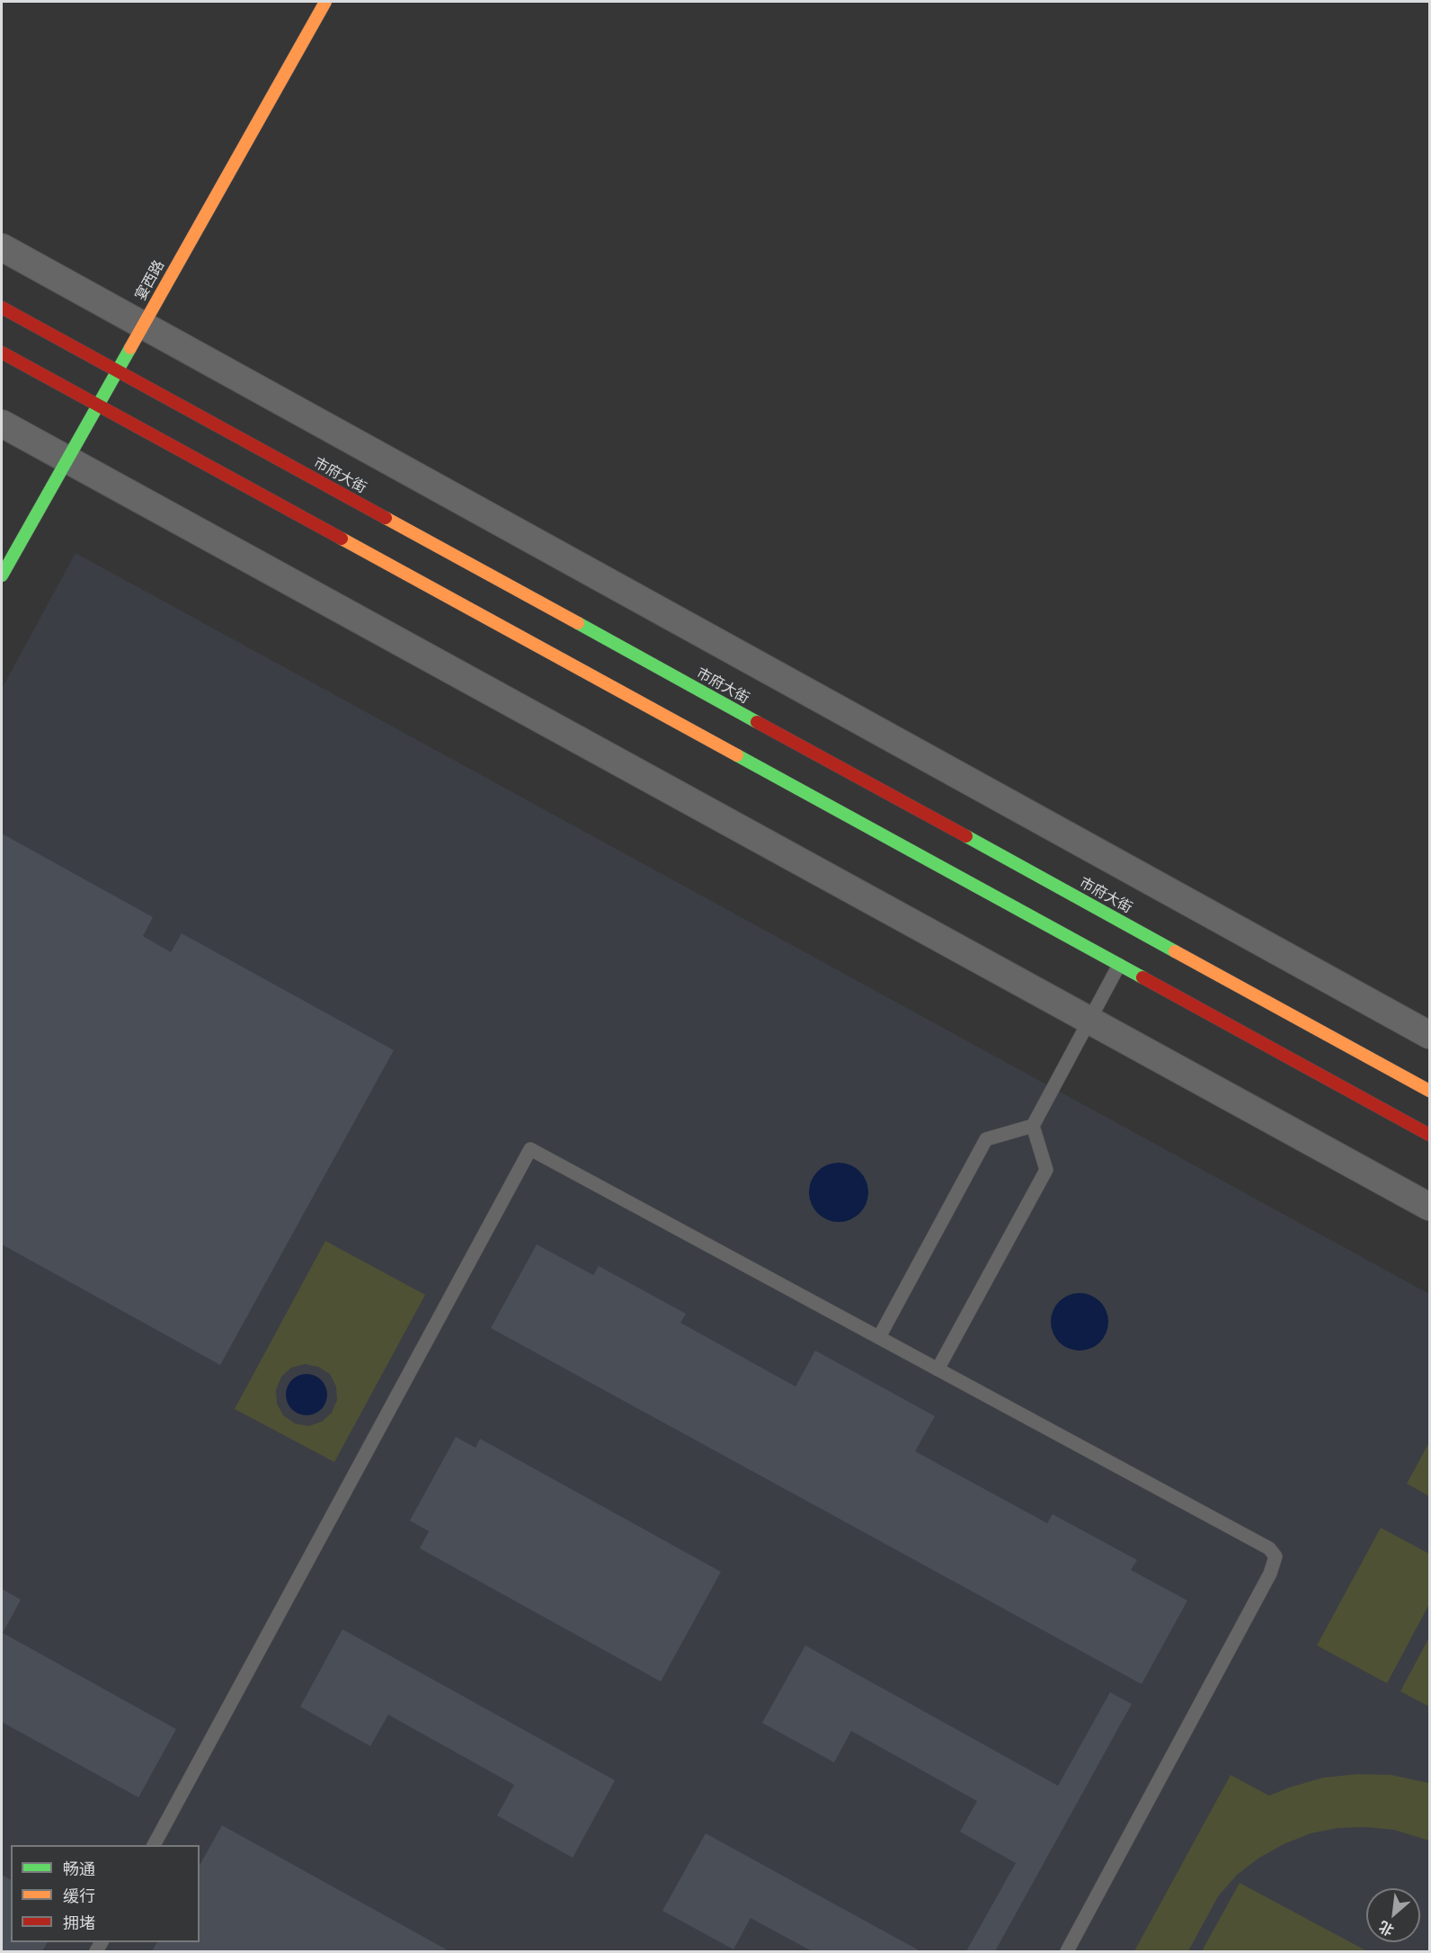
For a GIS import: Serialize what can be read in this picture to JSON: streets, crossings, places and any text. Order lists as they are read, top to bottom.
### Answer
{
  "streets": {
    "main road": ["宴西路", "市府大街"]
  },
  "crossings": [
    ["宴西路", "市府大街"]
  ],
  "legend": ["畅通", "缓行", "拥堵"],
  "north": "bottom left"
}
